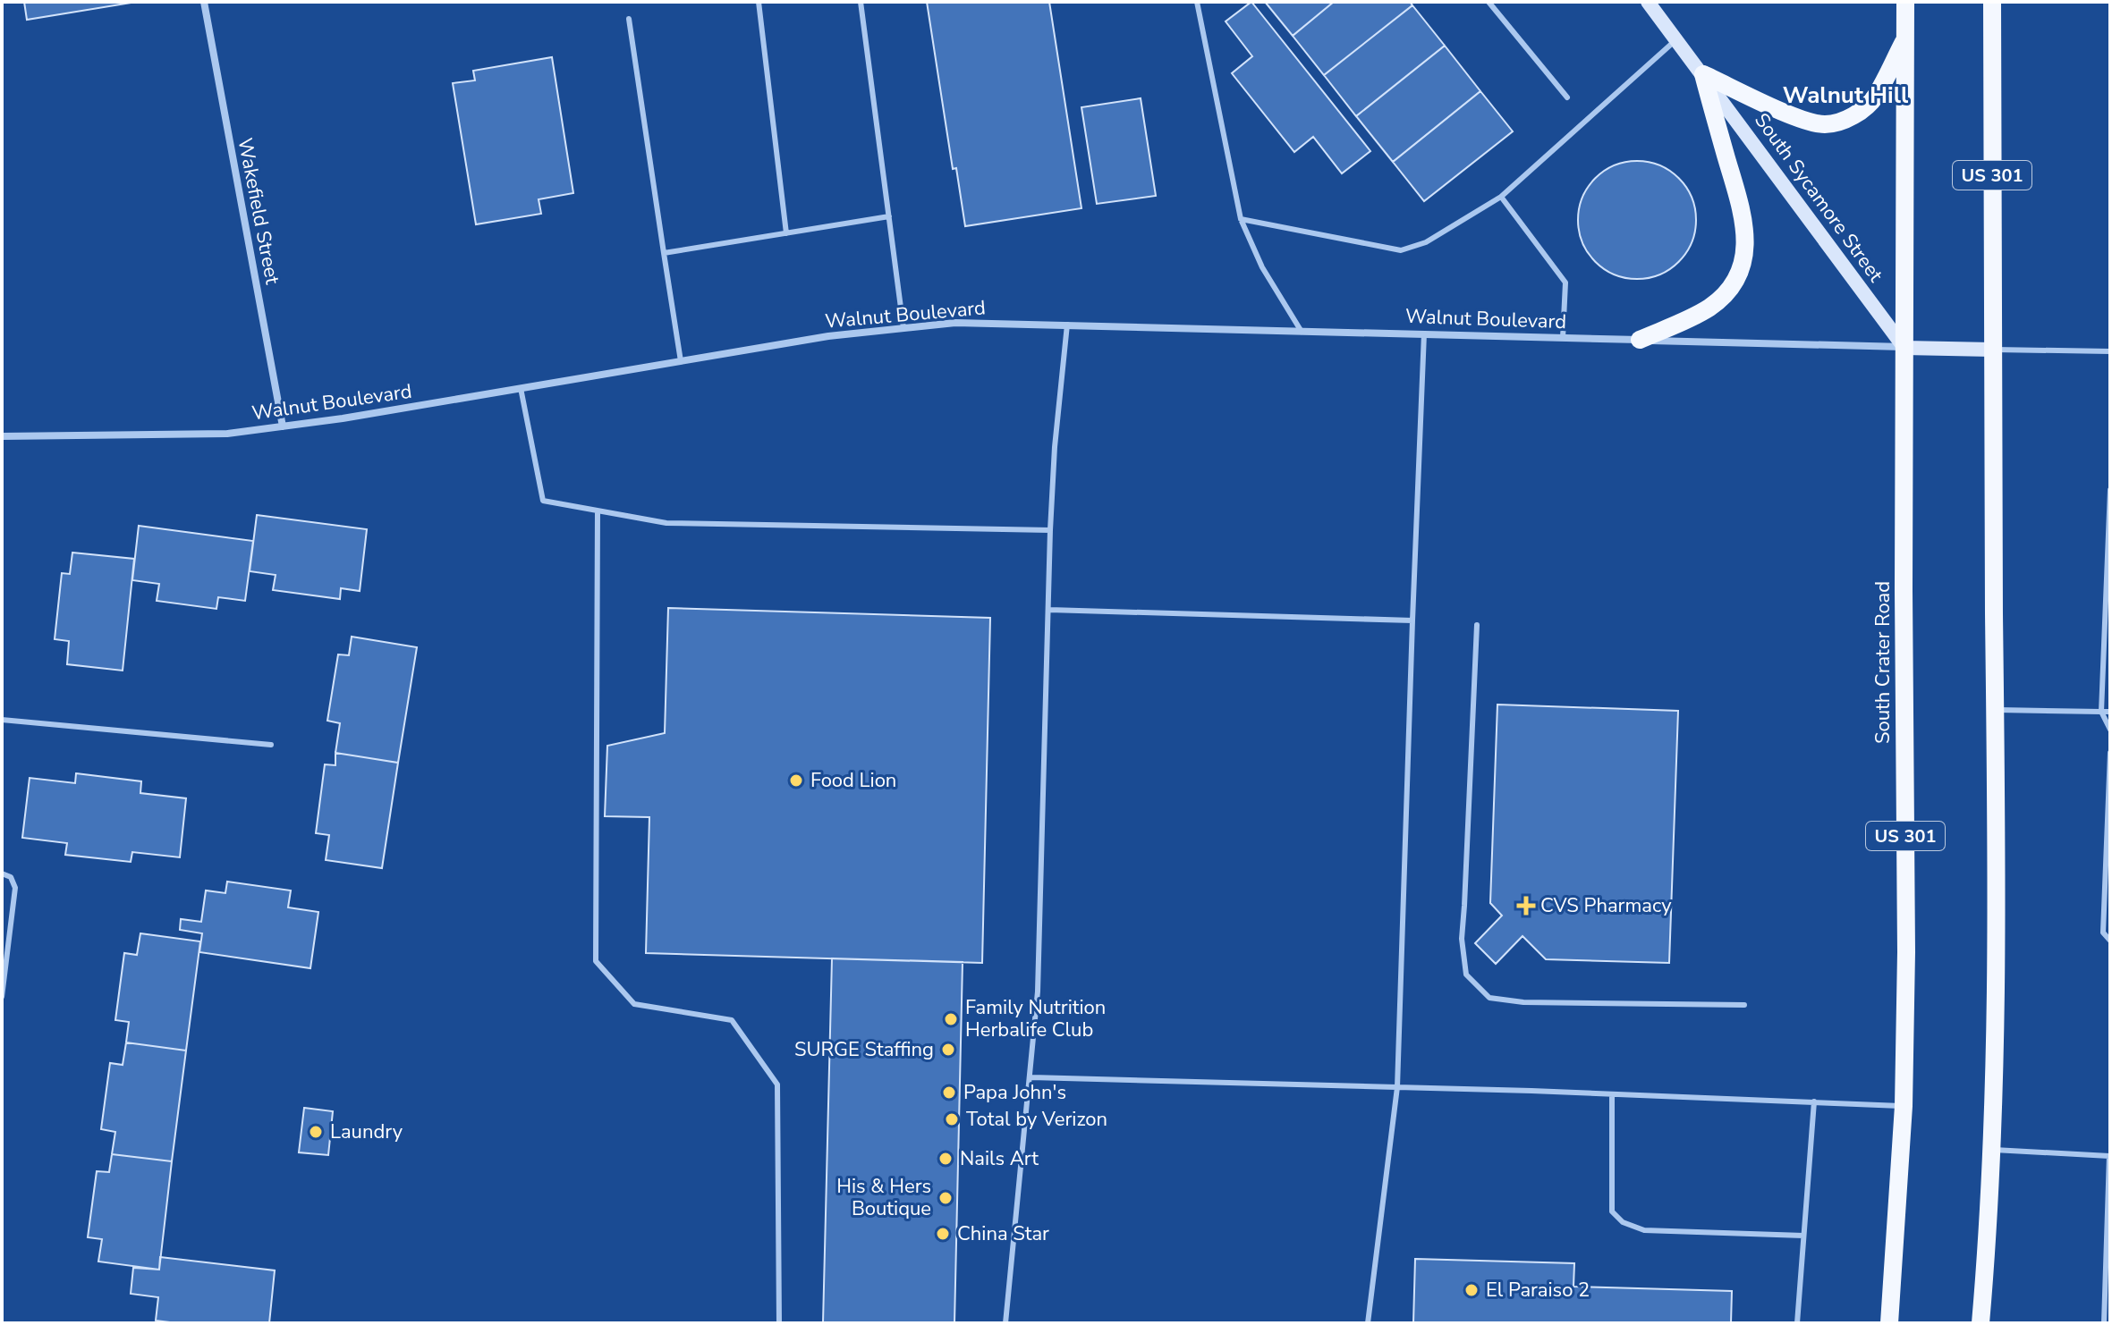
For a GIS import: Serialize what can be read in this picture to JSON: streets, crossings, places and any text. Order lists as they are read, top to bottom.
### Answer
{
  "streets": {
    "main road": ["US 301", "South Sycamore Street", "South Crater Road"],
    "street": ["Wakefield Street", "Walnut Boulevard"]
  },
  "crossings": [
    ["South Sycamore Street", "Walnut Boulevard"],
    ["South Sycamore Street", "South Crater Road"],
    ["Wakefield Street", "Walnut Boulevard"],
    ["Walnut Boulevard", "South Crater Road"]
  ],
  "districts": ["Walnut Hill"],
  "places": {
    "other": [
      "Food Lion",
      "Family Nutrition Herbalife Club",
      "SURGE Staffing",
      "Papa John's",
      "Total by Verizon",
      "Laundry",
      "Nails Art",
      "His & Hers Boutique",
      "China Star",
      "El Paraiso 2"
    ],
    "health": ["CVS Pharmacy"]
  }
}
